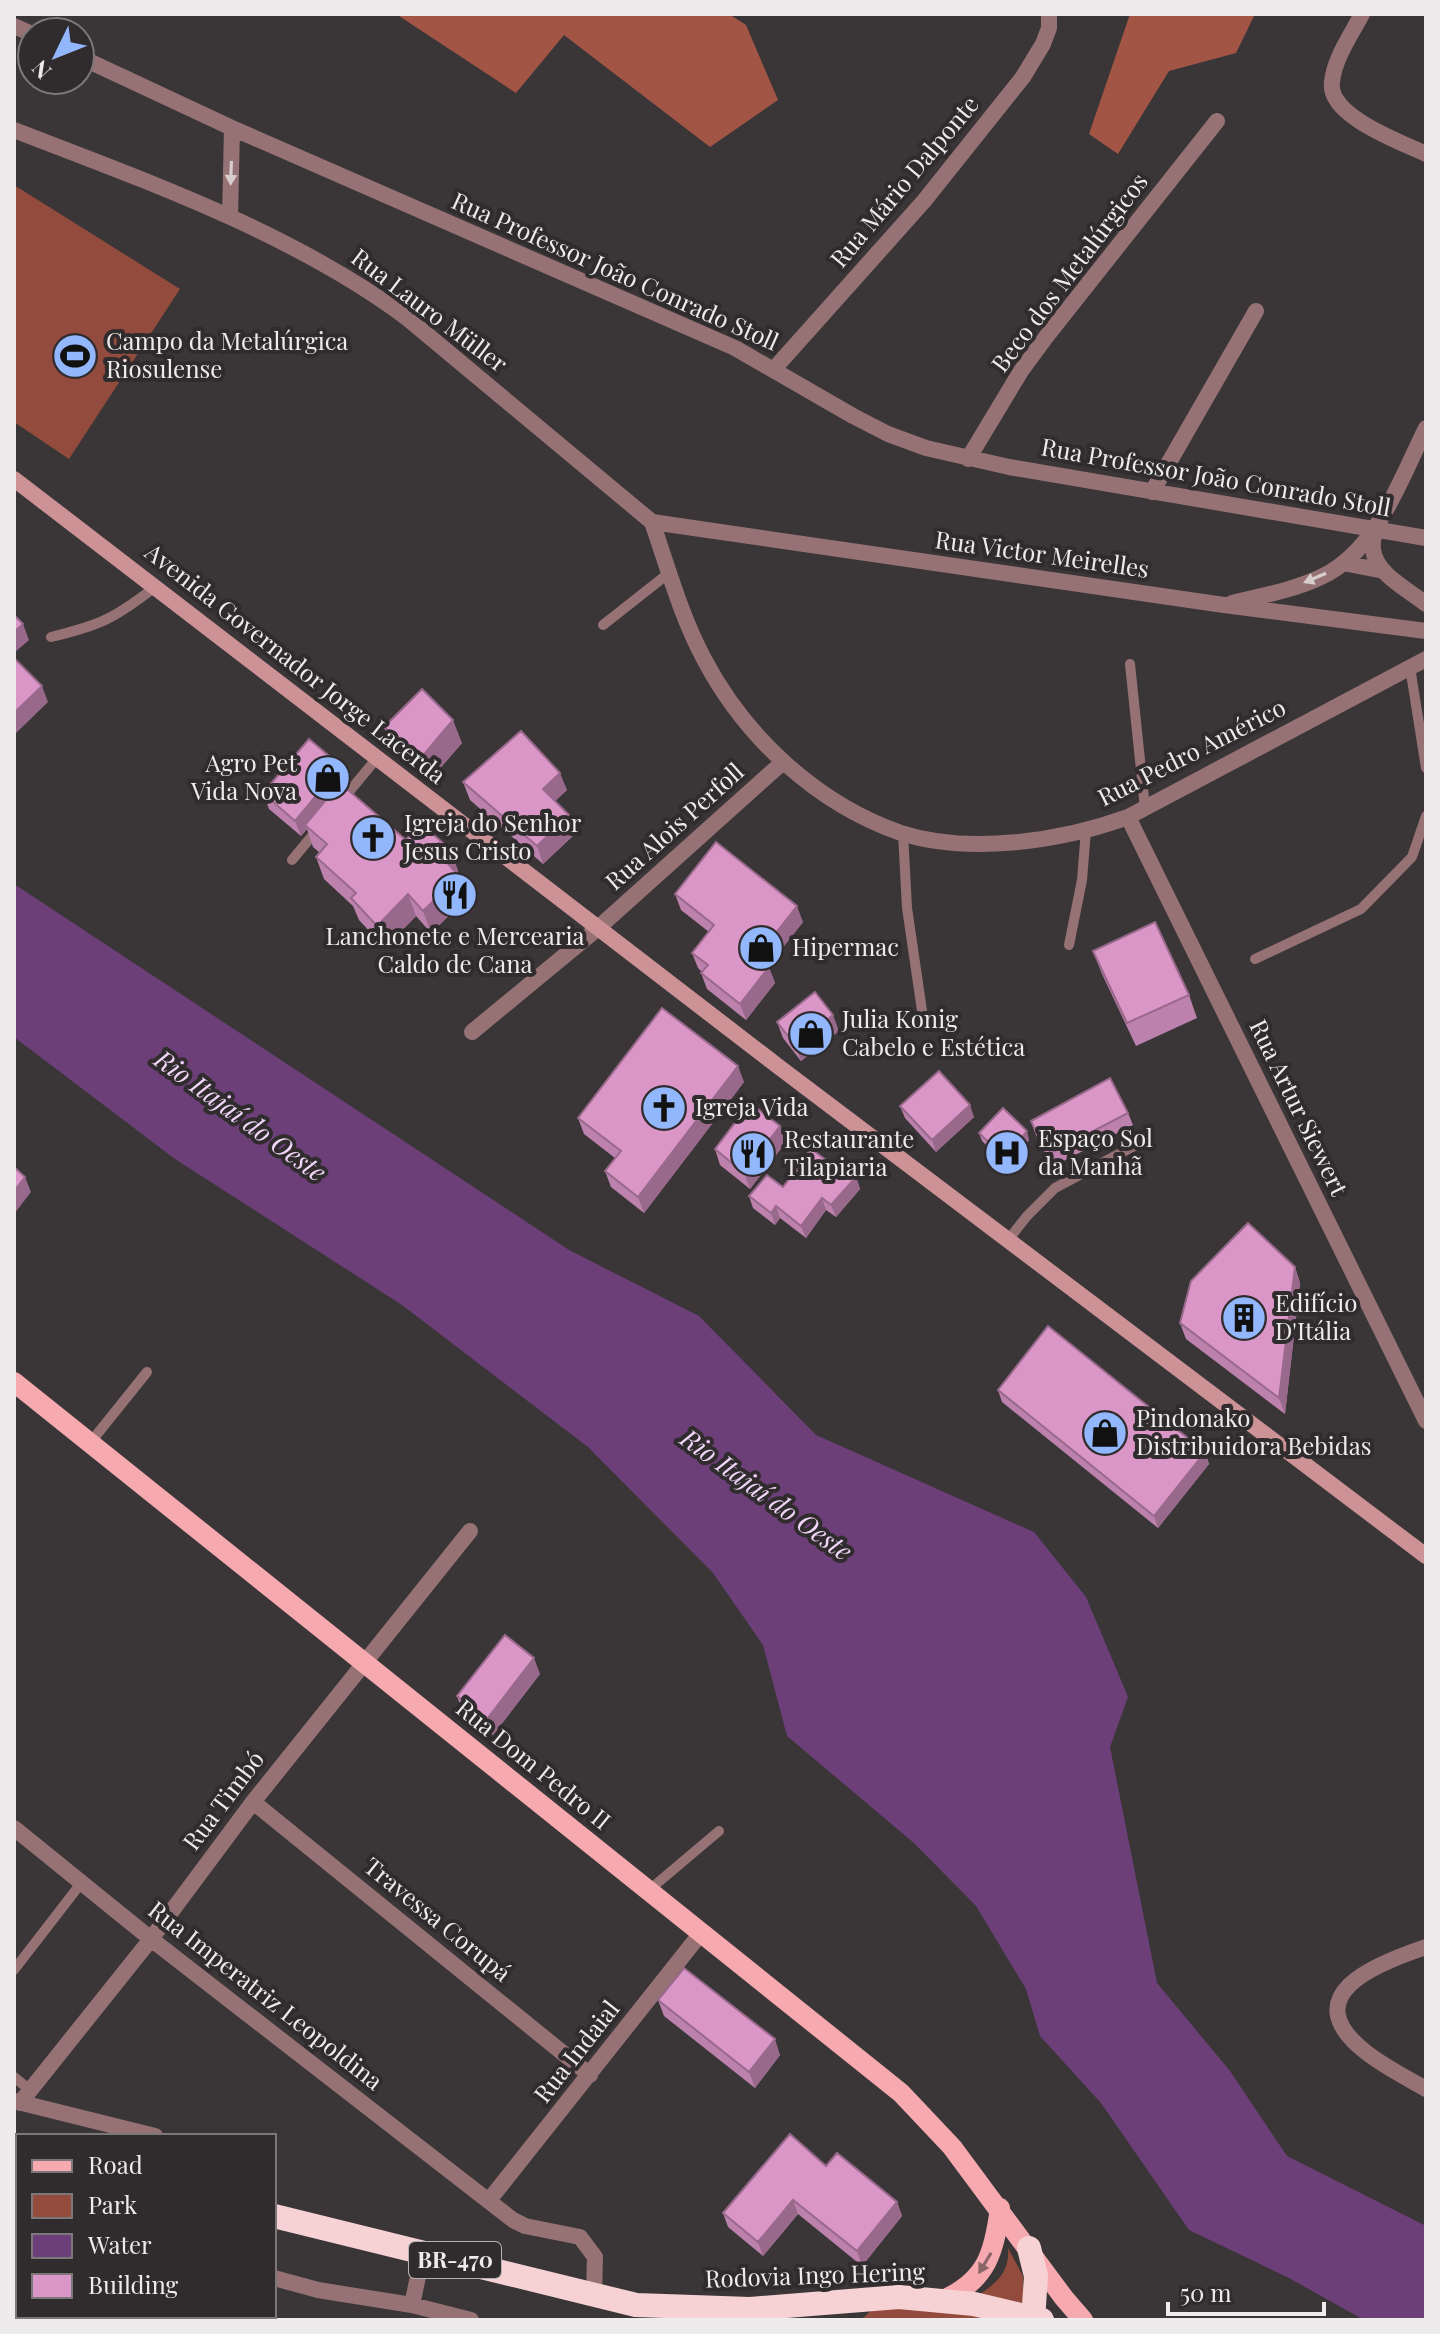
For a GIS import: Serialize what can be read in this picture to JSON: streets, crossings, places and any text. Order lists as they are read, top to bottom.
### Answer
{
  "streets": {
    "highway": ["BR-470", "Rodovia Ingo Hering"],
    "main road": ["Avenida Governador Jorge Lacerda", "Rua Dom Pedro II"],
    "street": [
      "Rua Mário Dalponte",
      "Rua Professor João Conrado Stoll",
      "Beco dos Metalúrgicos",
      "Rua Lauro Müller",
      "Rua Victor Meirelles",
      "Rua Pedro Américo",
      "Rua Alois Perfoll",
      "Rua Artur Siewert",
      "Rua Timbó",
      "Travessa Corupá",
      "Rua Imperatriz Leopoldina",
      "Rua Indaial"
    ]
  },
  "crossings": [
    ["Rua Mário Dalponte", "Rua Professor João Conrado Stoll"],
    ["Rua Professor João Conrado Stoll", "Beco dos Metalúrgicos"],
    ["Rua Lauro Müller", "Rua Victor Meirelles"],
    ["Rua Lauro Müller", "Rua Pedro Américo"],
    ["Rua Victor Meirelles", "Rua Pedro Américo"],
    ["Avenida Governador Jorge Lacerda", "Rua Alois Perfoll"],
    ["Rua Pedro Américo", "Rua Alois Perfoll"],
    ["Rua Pedro Américo", "Rua Artur Siewert"],
    ["Rua Dom Pedro II", "Rua Timbó"],
    ["Rua Dom Pedro II", "Rua Indaial"],
    ["Rua Timbó", "Travessa Corupá"],
    ["Rua Timbó", "Rua Imperatriz Leopoldina"],
    ["Travessa Corupá", "Rua Indaial"],
    ["Rua Imperatriz Leopoldina", "Rua Indaial"],
    ["Rua Imperatriz Leopoldina", "Rodovia Ingo Hering"]
  ],
  "water": ["Rio Itajaí do Oeste"],
  "places": {
    "sports": ["Campo da Metalúrgica Riosulense"],
    "shop": [
      "Agro Pet Vida Nova",
      "Hipermac",
      "Julia Konig Cabelo e Estética",
      "Pindonako Distribuidora Bebidas"
    ],
    "church": ["Igreja do Senhor Jesus Cristo", "Igreja Vida"],
    "restaurant": ["Lanchonete e Mercearia Caldo de Cana", "Restaurante Tilapiaria"],
    "hospital": ["Espaço Sol da Manhã"],
    "building": ["Edifício D'Itália"]
  },
  "legend": [
    "Road",
    "Park",
    "Water",
    "Building"
  ],
  "scale_bar": "50 m",
  "north": "bottom left"
}
